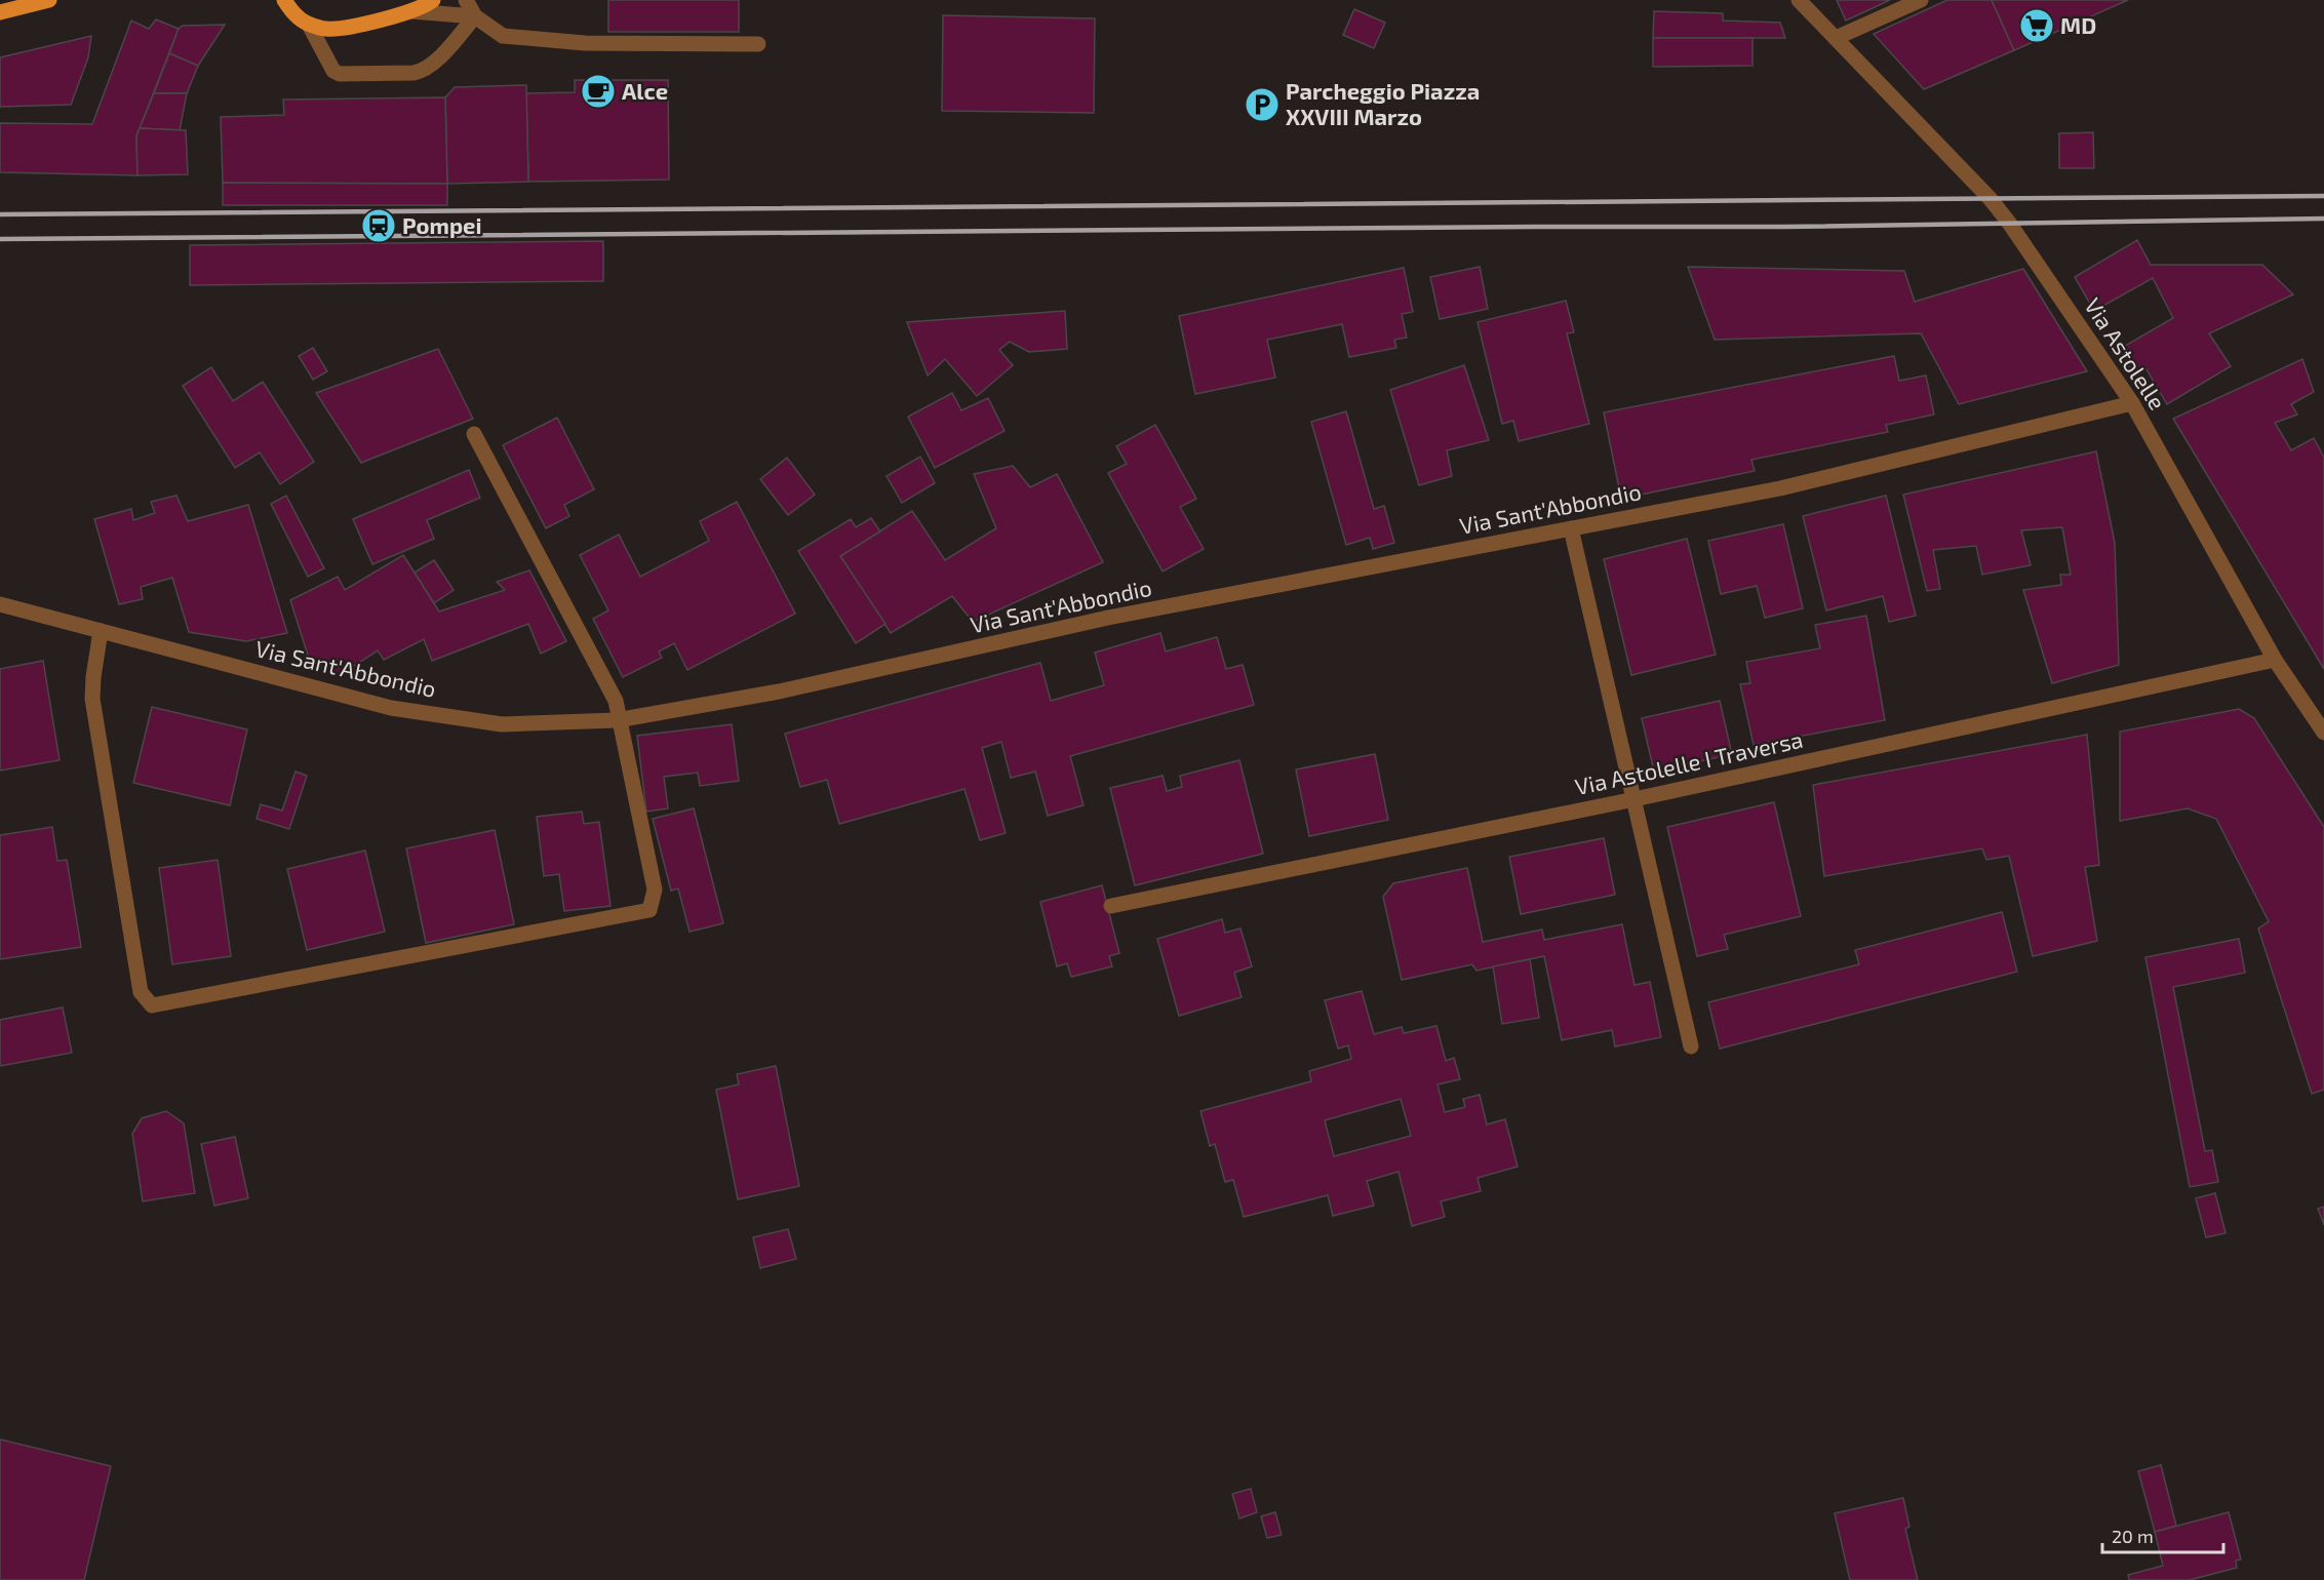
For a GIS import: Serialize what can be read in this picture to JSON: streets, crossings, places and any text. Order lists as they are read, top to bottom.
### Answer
{
  "streets": {
    "street": ["Via Astolelle", "Via Sant'Abbondio", "Via Astolelle I Traversa"]
  },
  "crossings": [
    ["Via Astolelle", "Via Sant'Abbondio"],
    ["Via Astolelle", "Via Astolelle I Traversa"]
  ],
  "places": {
    "supermarket": ["MD"],
    "cafe": ["Alce"],
    "parking": ["Parcheggio Piazza XXVIII Marzo"],
    "station": ["Pompei"]
  },
  "scale_bar": "20 m"
}
